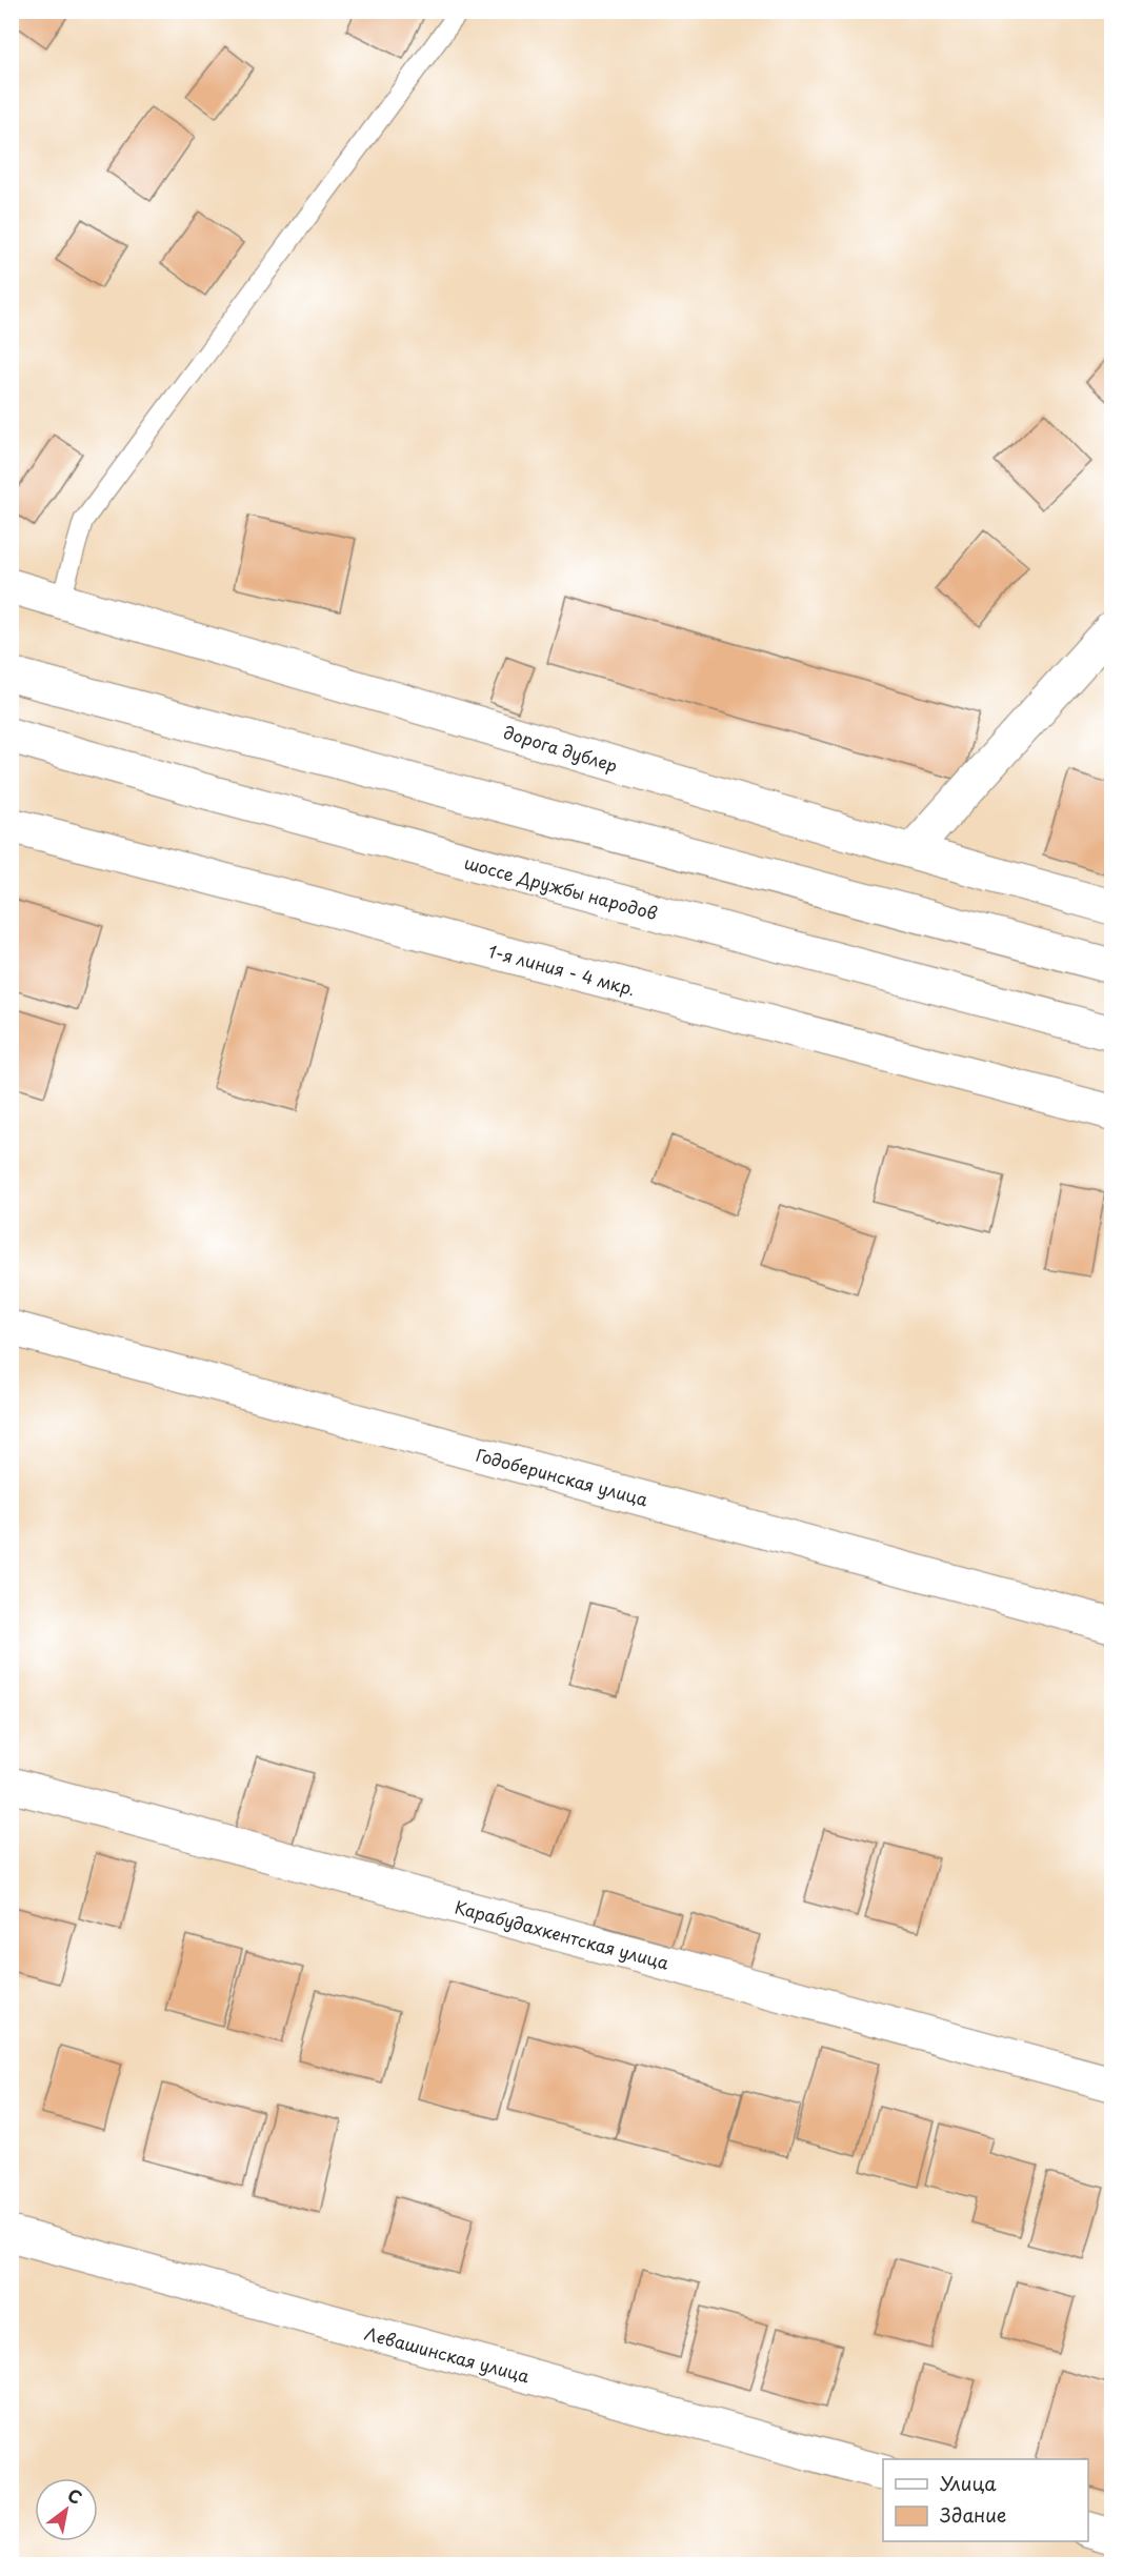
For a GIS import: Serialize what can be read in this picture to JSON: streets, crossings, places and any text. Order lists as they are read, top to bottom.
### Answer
{
  "streets": {
    "street": [
      "дорога дублер",
      "шоссе Дружбы народов",
      "1-я линия - 4 мкр.",
      "Годоберинская улица",
      "Карабудахкентская улица",
      "Левашинская улица"
    ]
  },
  "legend": ["Улица", "Здание"],
  "north": "top right"
}
